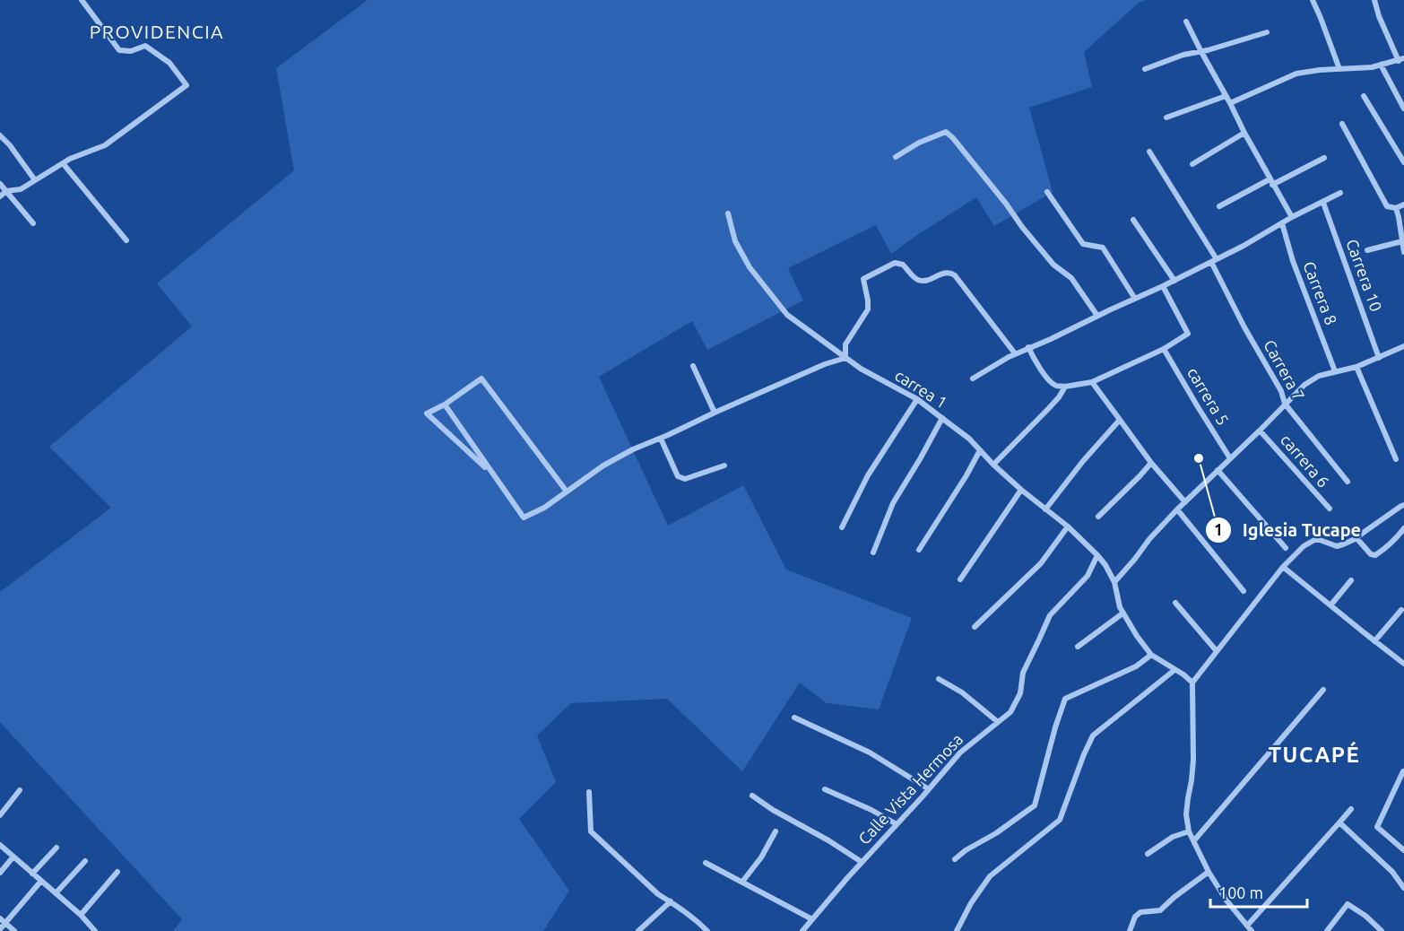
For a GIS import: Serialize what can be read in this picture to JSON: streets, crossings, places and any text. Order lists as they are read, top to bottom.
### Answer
{
  "streets": {
    "street": [
      "Carrera 10",
      "Carrera 8",
      "Carrera 7",
      "carrea 1",
      "carrera 5",
      "carrera 6",
      "Calle Vista Hermosa"
    ]
  },
  "crossings": [
    ["carrea 1", "Calle Vista Hermosa"]
  ],
  "districts": ["PROVIDENCIA", "TUCAPÉ"],
  "places": ["Iglesia Tucape"],
  "scale_bar": "100 m"
}
